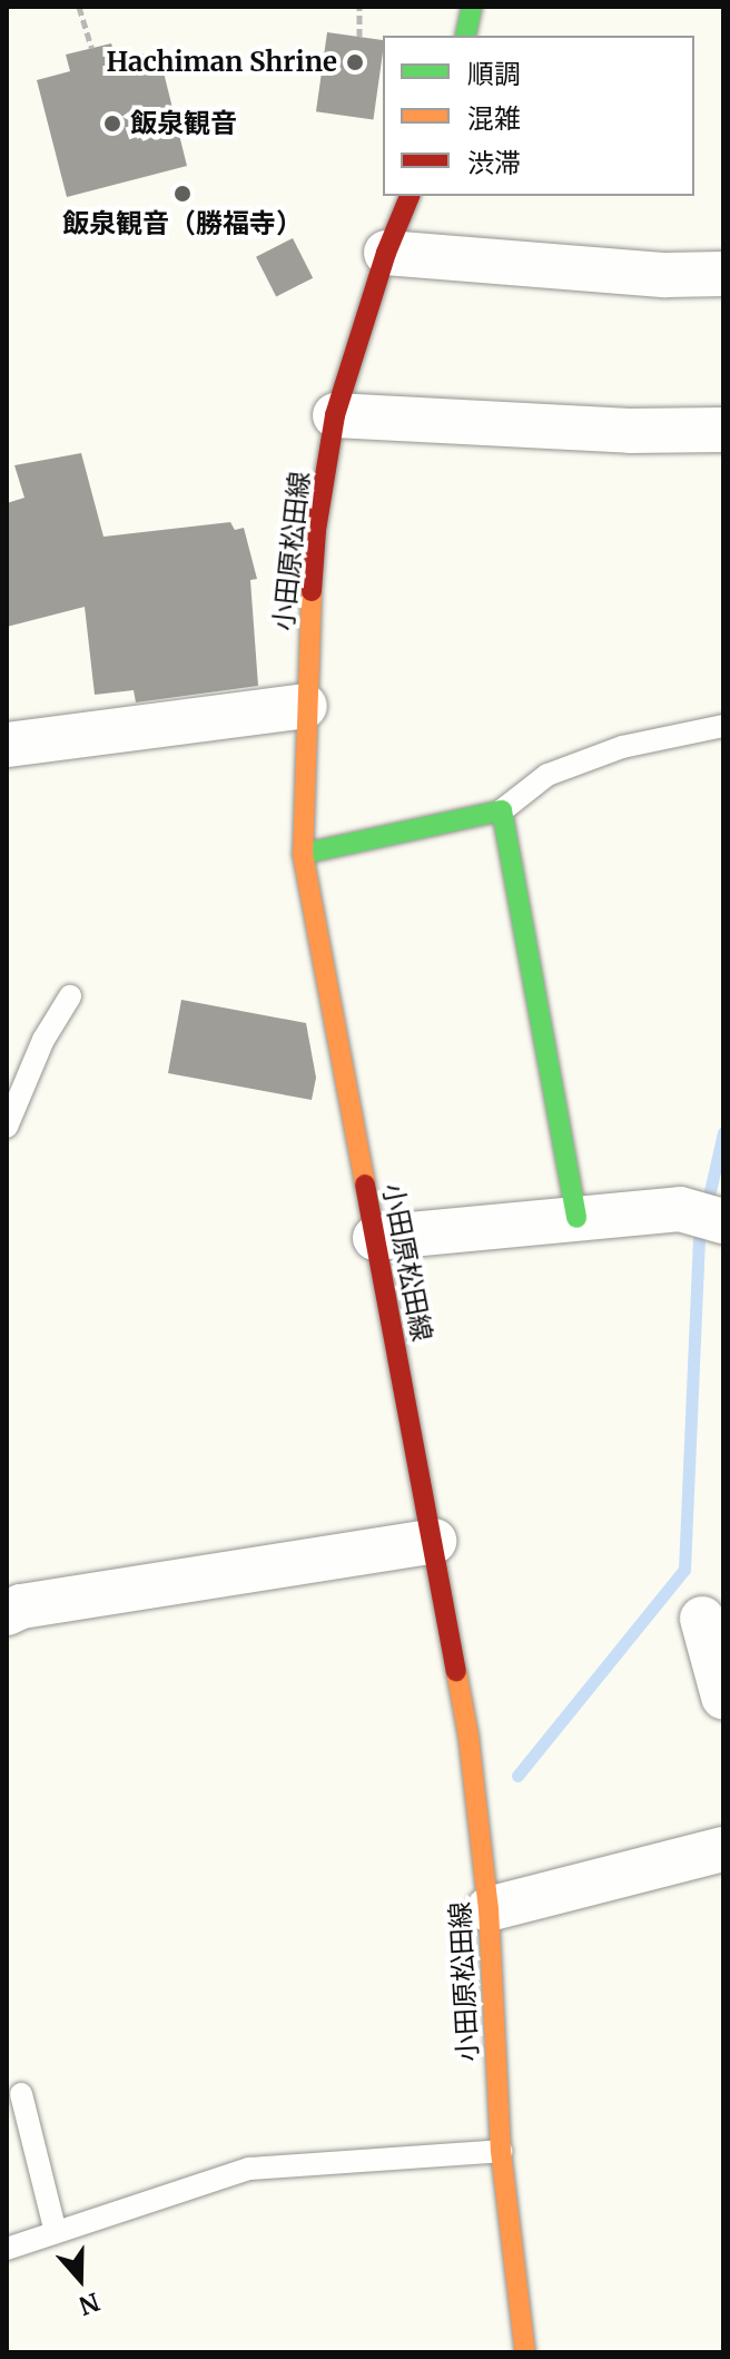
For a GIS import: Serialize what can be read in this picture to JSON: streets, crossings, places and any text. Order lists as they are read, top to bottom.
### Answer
{
  "streets": {
    "main road": ["小田原松田線"]
  },
  "places": ["Hachiman Shrine", "飯泉観音", "飯泉観音（勝福寺）"],
  "legend": ["順調", "混雑", "渋滞"],
  "north": "bottom"
}
